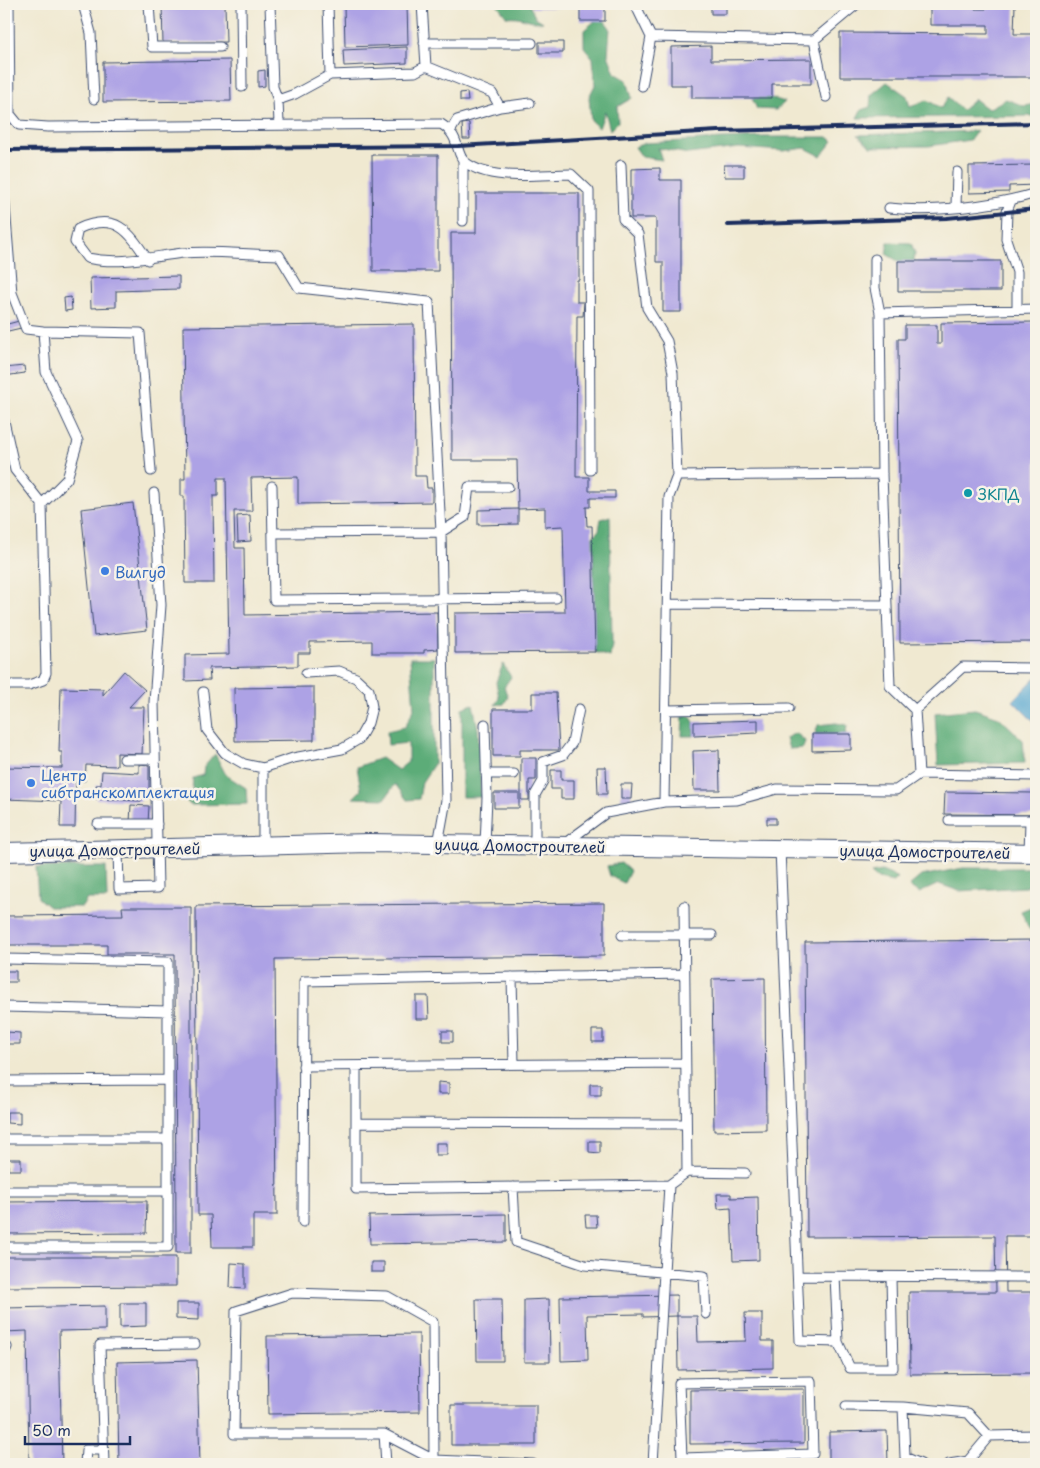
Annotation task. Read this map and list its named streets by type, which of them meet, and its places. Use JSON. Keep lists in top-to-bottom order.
{
  "streets": {
    "street": ["улица Домостроителей"]
  },
  "places": ["ЗКПД", "Вилгуд", "Центр сибтранскомплектация"],
  "scale_bar": "50 m"
}
